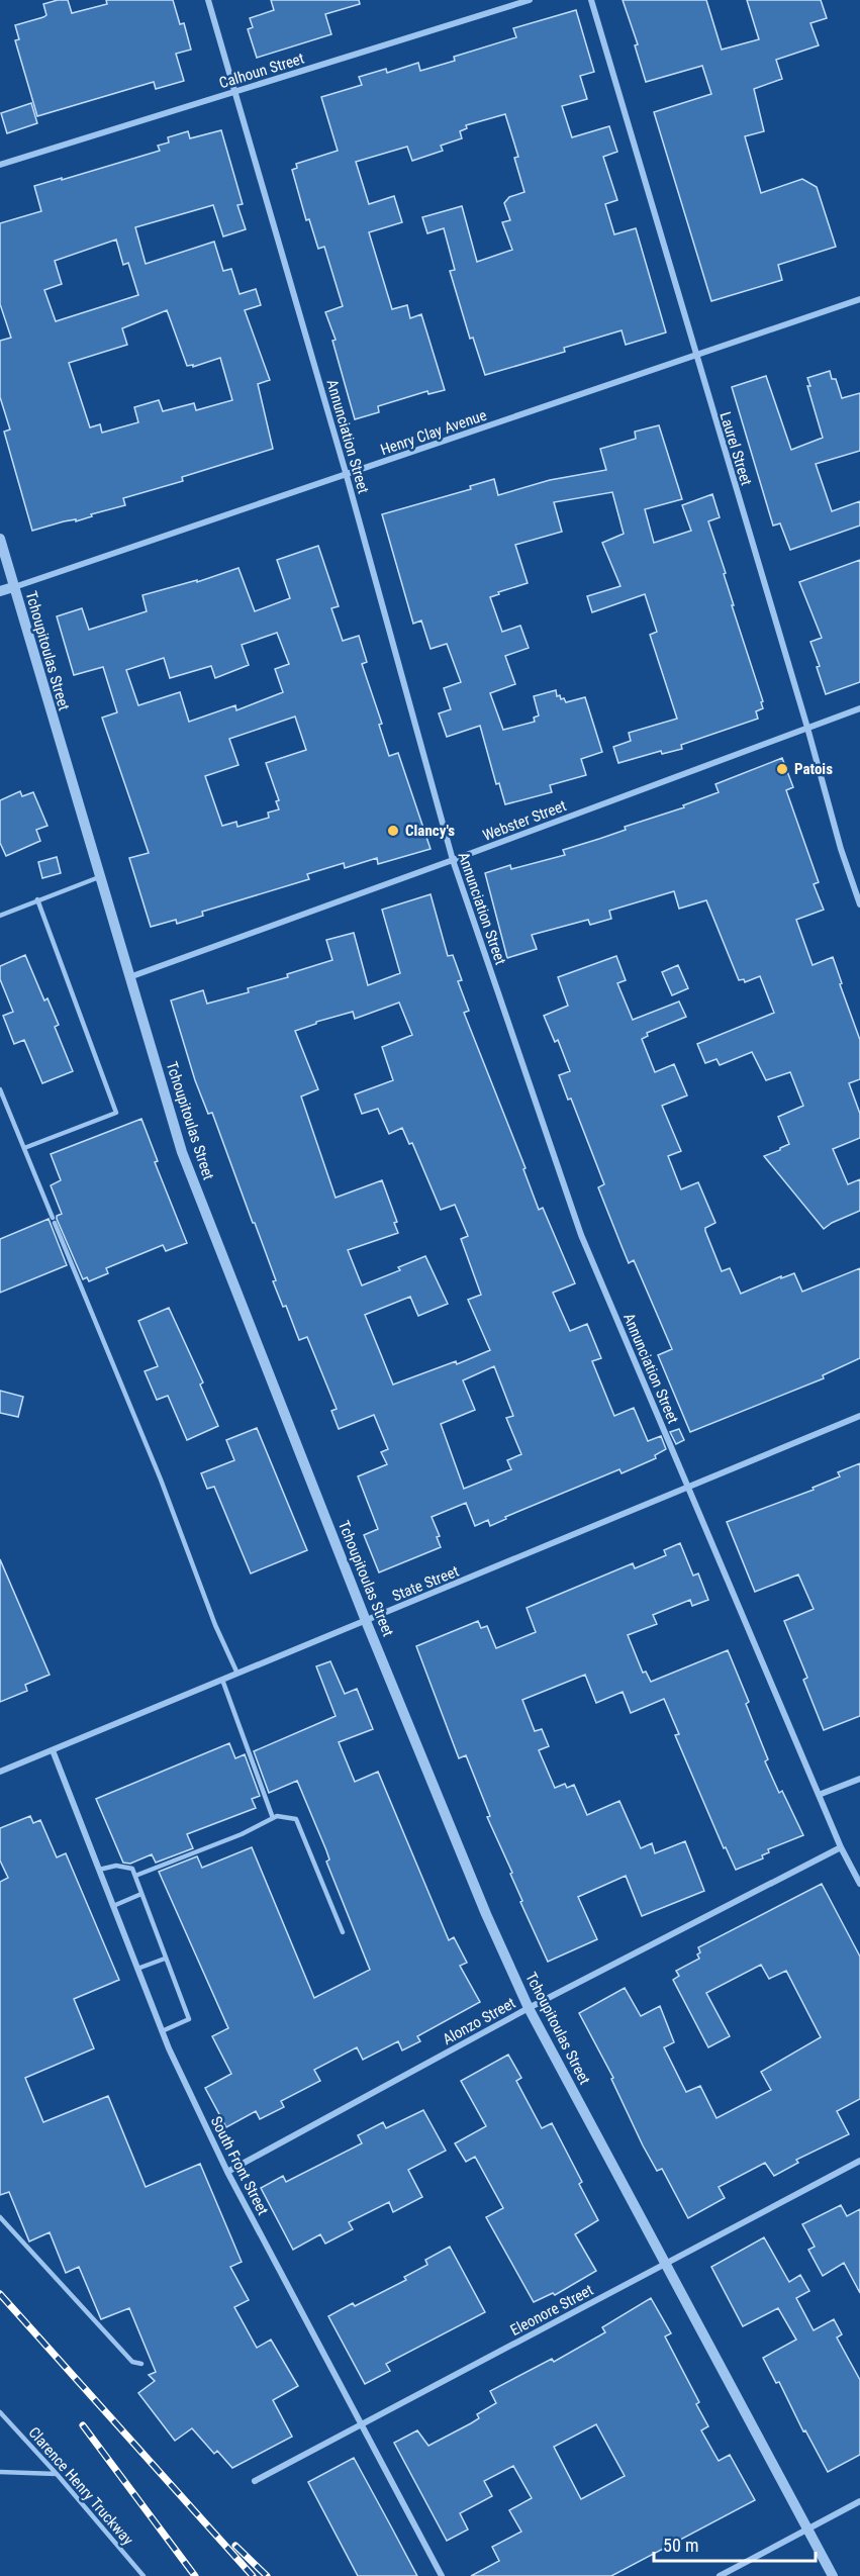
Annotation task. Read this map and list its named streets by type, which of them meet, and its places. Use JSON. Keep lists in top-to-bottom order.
{
  "streets": {
    "street": [
      "Calhoun Street",
      "Henry Clay Avenue",
      "Annunciation Street",
      "Laurel Street",
      "Tchoupitoulas Street",
      "Webster Street",
      "State Street",
      "Alonzo Street",
      "South Front Street",
      "Eleonore Street"
    ],
    "lane": ["Clarence Henry Truckway"]
  },
  "crossings": [
    ["Calhoun Street", "Annunciation Street"],
    ["Henry Clay Avenue", "Annunciation Street"],
    ["Henry Clay Avenue", "Laurel Street"],
    ["Henry Clay Avenue", "Tchoupitoulas Street"],
    ["Annunciation Street", "Webster Street"],
    ["Annunciation Street", "State Street"],
    ["Annunciation Street", "Alonzo Street"],
    ["Laurel Street", "Webster Street"],
    ["Tchoupitoulas Street", "Webster Street"],
    ["Tchoupitoulas Street", "State Street"],
    ["Tchoupitoulas Street", "Alonzo Street"],
    ["Tchoupitoulas Street", "Eleonore Street"],
    ["State Street", "South Front Street"],
    ["Alonzo Street", "South Front Street"],
    ["South Front Street", "Eleonore Street"]
  ],
  "places": ["Patois", "Clancy's"],
  "scale_bar": "50 m"
}
